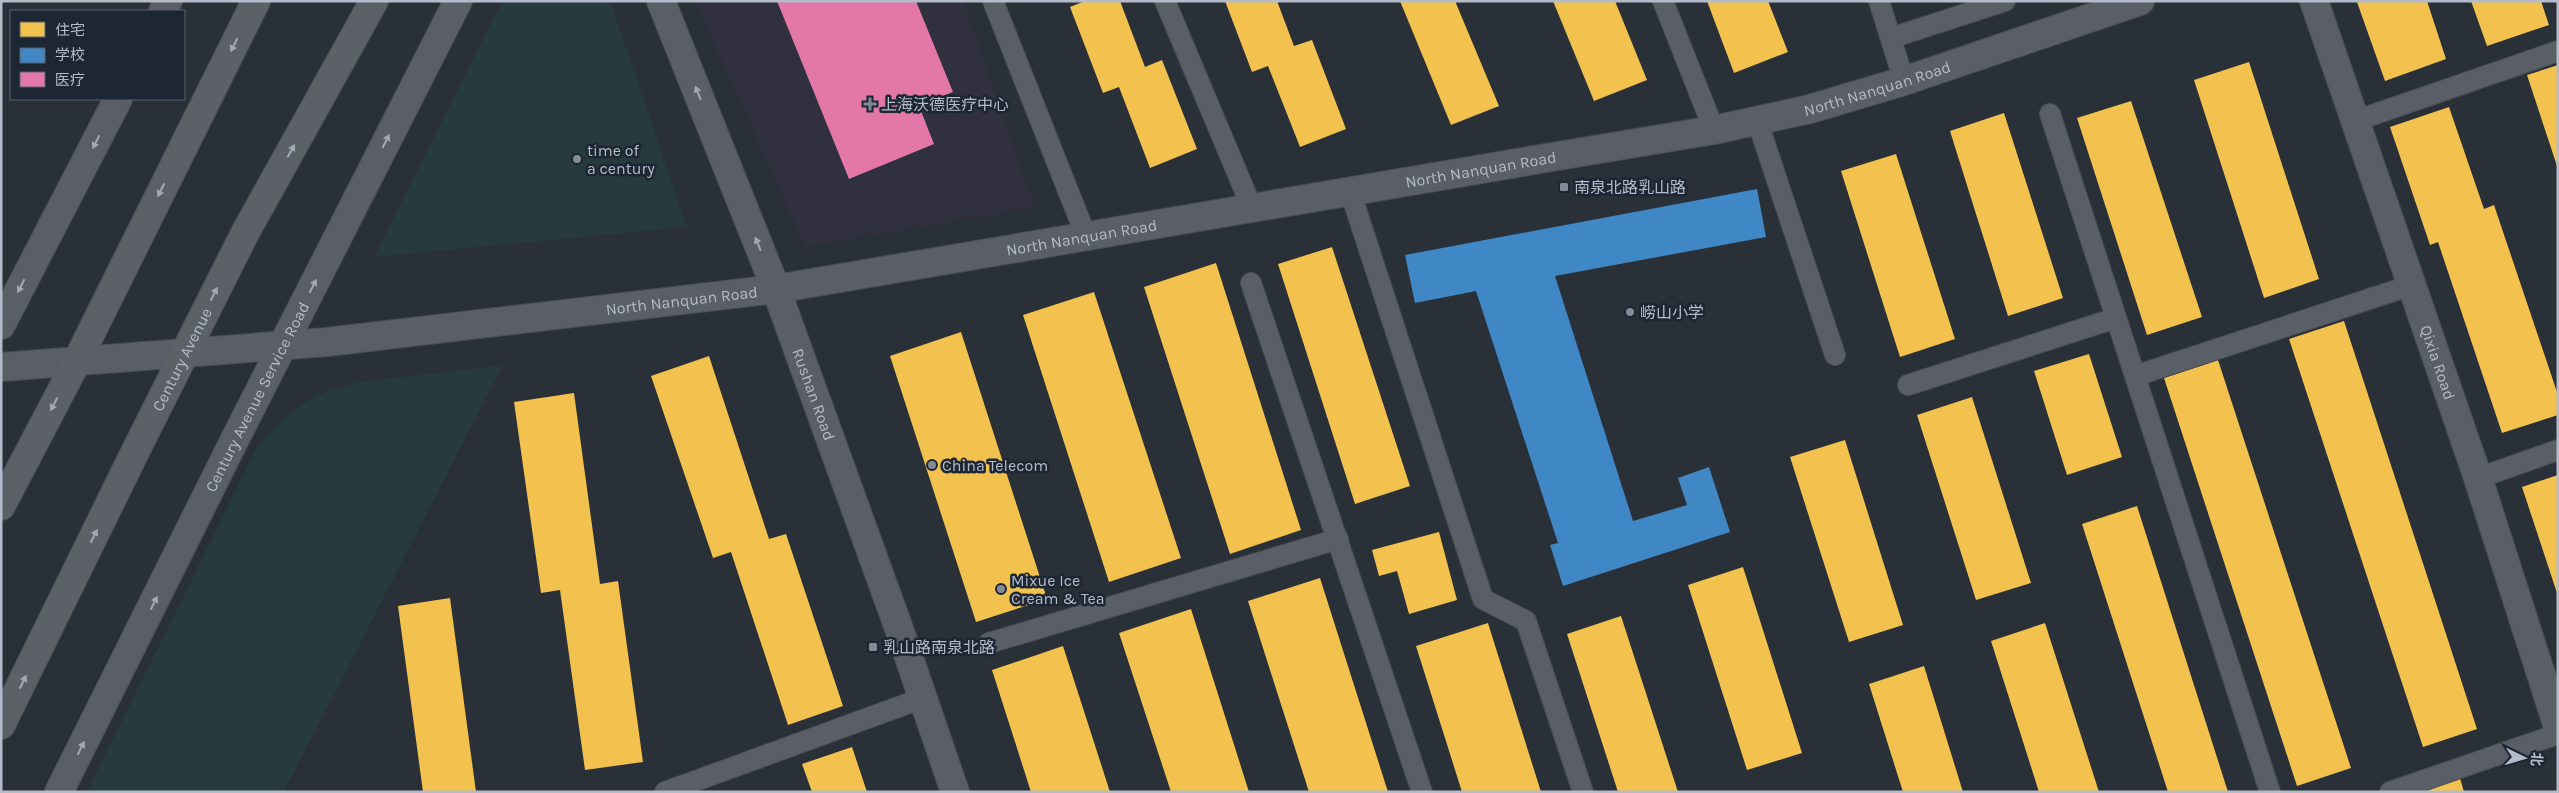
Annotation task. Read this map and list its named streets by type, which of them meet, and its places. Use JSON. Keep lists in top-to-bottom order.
{
  "streets": {
    "main road": ["Century Avenue"],
    "street": [
      "North Nanquan Road",
      "Qixia Road",
      "Rushan Road",
      "Century Avenue Service Road"
    ]
  },
  "crossings": [
    ["North Nanquan Road", "Century Avenue"],
    ["North Nanquan Road", "Rushan Road"],
    ["North Nanquan Road", "Century Avenue Service Road"]
  ],
  "one_way": ["Rushan Road", "Century Avenue Service Road"],
  "places": {
    "health": ["上海沃德医疗中心"],
    "other": [
      "time of a century",
      "崂山小学",
      "China Telecom",
      "Mixue Ice Cream & Tea"
    ],
    "transit": ["南泉北路乳山路", "乳山路南泉北路"]
  },
  "legend": ["住宅", "学校", "医疗"],
  "north": "right"
}
